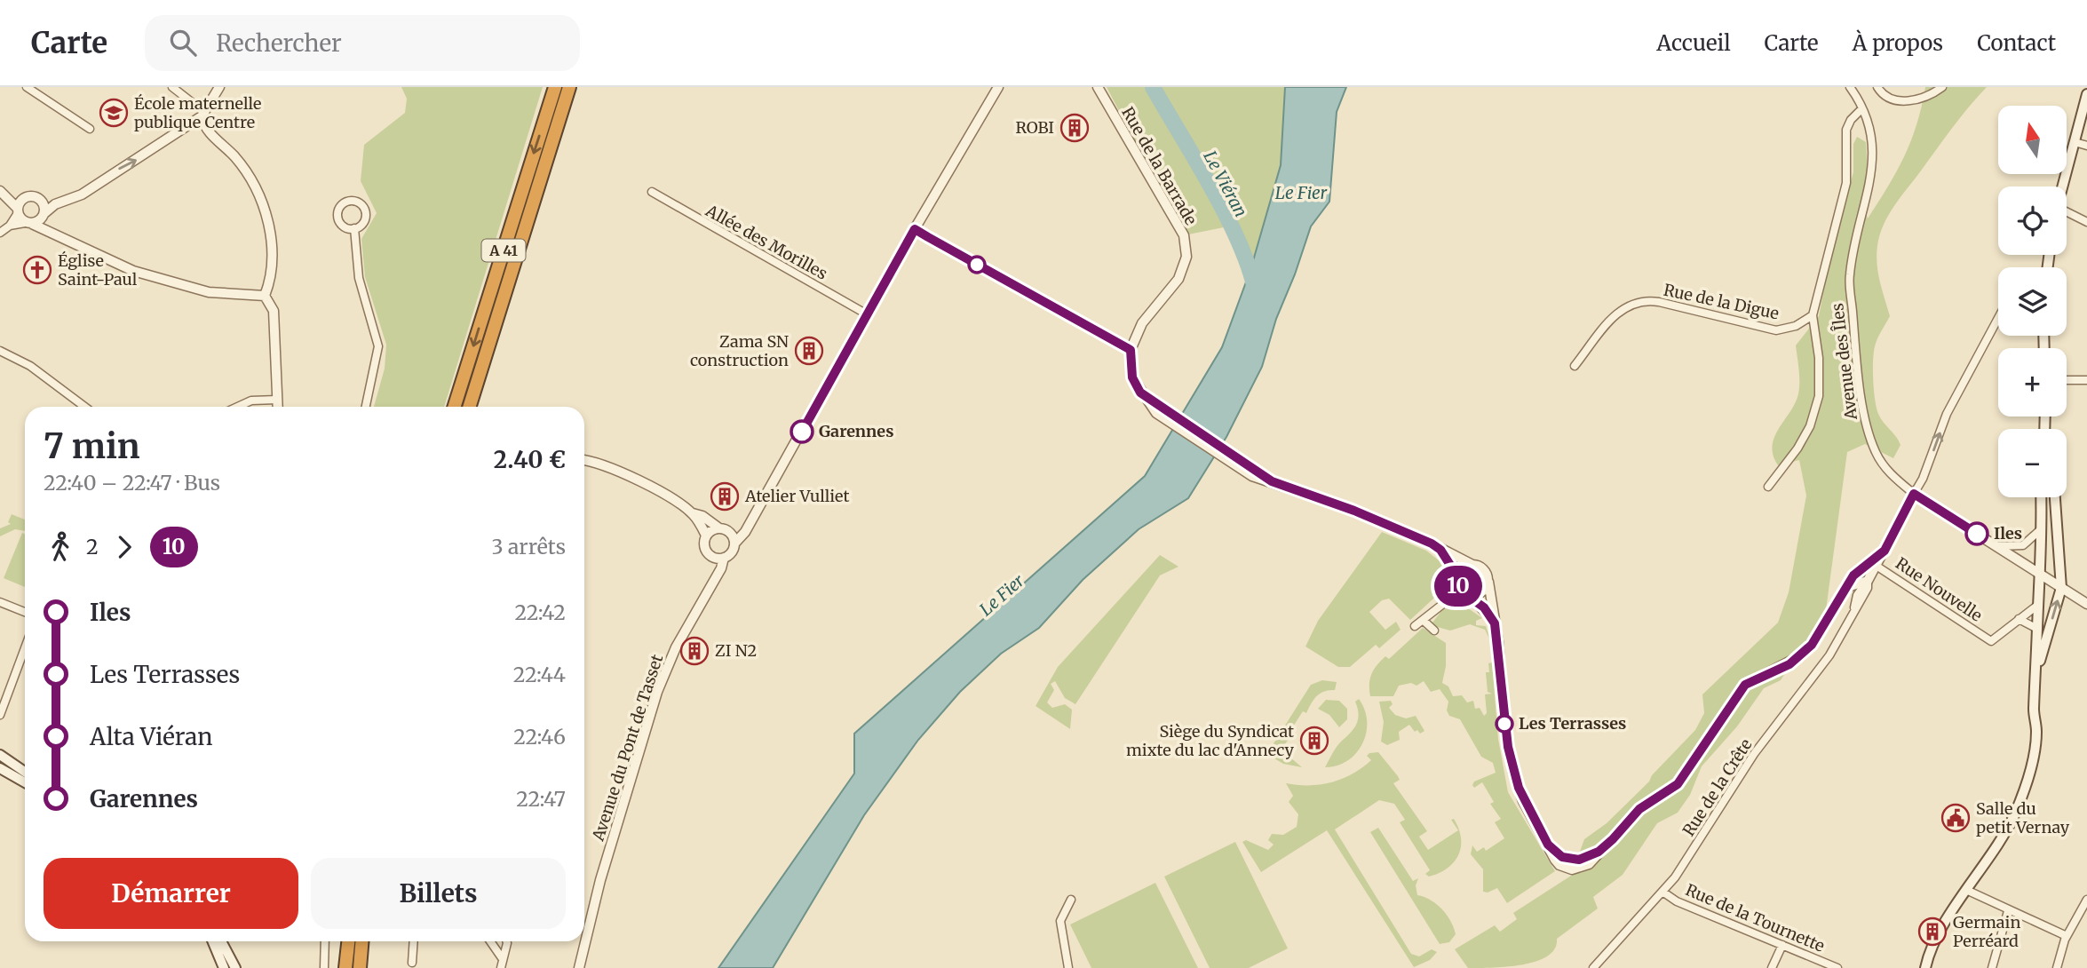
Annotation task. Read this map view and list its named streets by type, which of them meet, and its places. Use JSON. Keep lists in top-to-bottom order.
{
  "streets": {
    "highway": ["A 41"],
    "street": [
      "Rue de la Barrade",
      "Allée des Morilles",
      "Rue de la Digue",
      "Avenue des Îles",
      "Rue Nouvelle",
      "Avenue du Pont de Tasset",
      "Rue de la Crête",
      "Rue de la Tournette"
    ]
  },
  "crossings": [
    ["Rue Nouvelle", "Rue de la Crête"],
    ["Rue de la Crête", "Rue de la Tournette"]
  ],
  "water": ["Le Viéran", "Le Fier"],
  "places": {
    "school or university": ["École maternelle publique Centre"],
    "building": [
      "ROBI",
      "Zama SN construction",
      "Atelier Vulliet",
      "ZI N2",
      "Siège du Syndicat mixte du lac d'Annecy",
      "Germain Perréard"
    ],
    "church": ["Église Saint-Paul"],
    "other": ["Garennes", "Iles", "Les Terrasses"],
    "public building": ["Salle du petit Vernay"]
  },
  "lines": ["bus line 10"],
  "north": "top",
  "page": {
    "header": "Carte",
    "search": "Rechercher",
    "nav": [
      "Accueil",
      "Carte",
      "À propos",
      "Contact"
    ],
    "on_map": "10",
    "map_buttons": ["+", "−"],
    "heading": ["7 min", "22:40 – 22:47 · Bus", "2.40 €"],
    "legs": ["2", "10", "3 arrêts"],
    "list": [
      {
        "name": "Iles",
        "value": "22:42"
      },
      {
        "name": "Les Terrasses",
        "value": "22:44"
      },
      {
        "name": "Alta Viéran",
        "value": "22:46"
      },
      {
        "name": "Garennes",
        "value": "22:47"
      }
    ],
    "buttons": ["Démarrer", "Billets"]
  }
}
